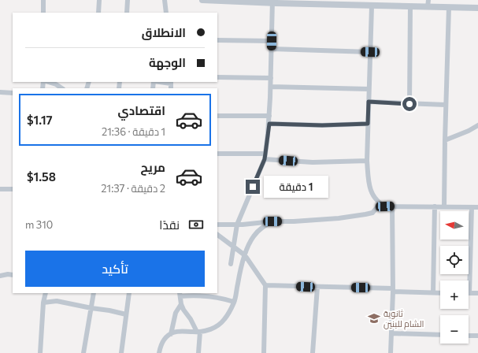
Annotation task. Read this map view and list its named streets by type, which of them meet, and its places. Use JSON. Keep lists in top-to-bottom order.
{
  "places": {
    "school or university": ["ثانوية الشام للبنين"]
  },
  "north": "left",
  "page": {
    "banner": ["الانطلاق", "الوجهة"],
    "list": [
      {
        "name": "اقتصادي",
        "note": "1 دقيقة · 21:36",
        "value": "$1.17"
      },
      {
        "name": "مريح",
        "note": "2 دقيقة · 21:37",
        "value": "$1.58"
      }
    ],
    "bubble": "1 دقيقة",
    "pay": ["نقدًا", "310 m"],
    "map_buttons": ["+", "−"],
    "buttons": "تأكيد"
  }
}
